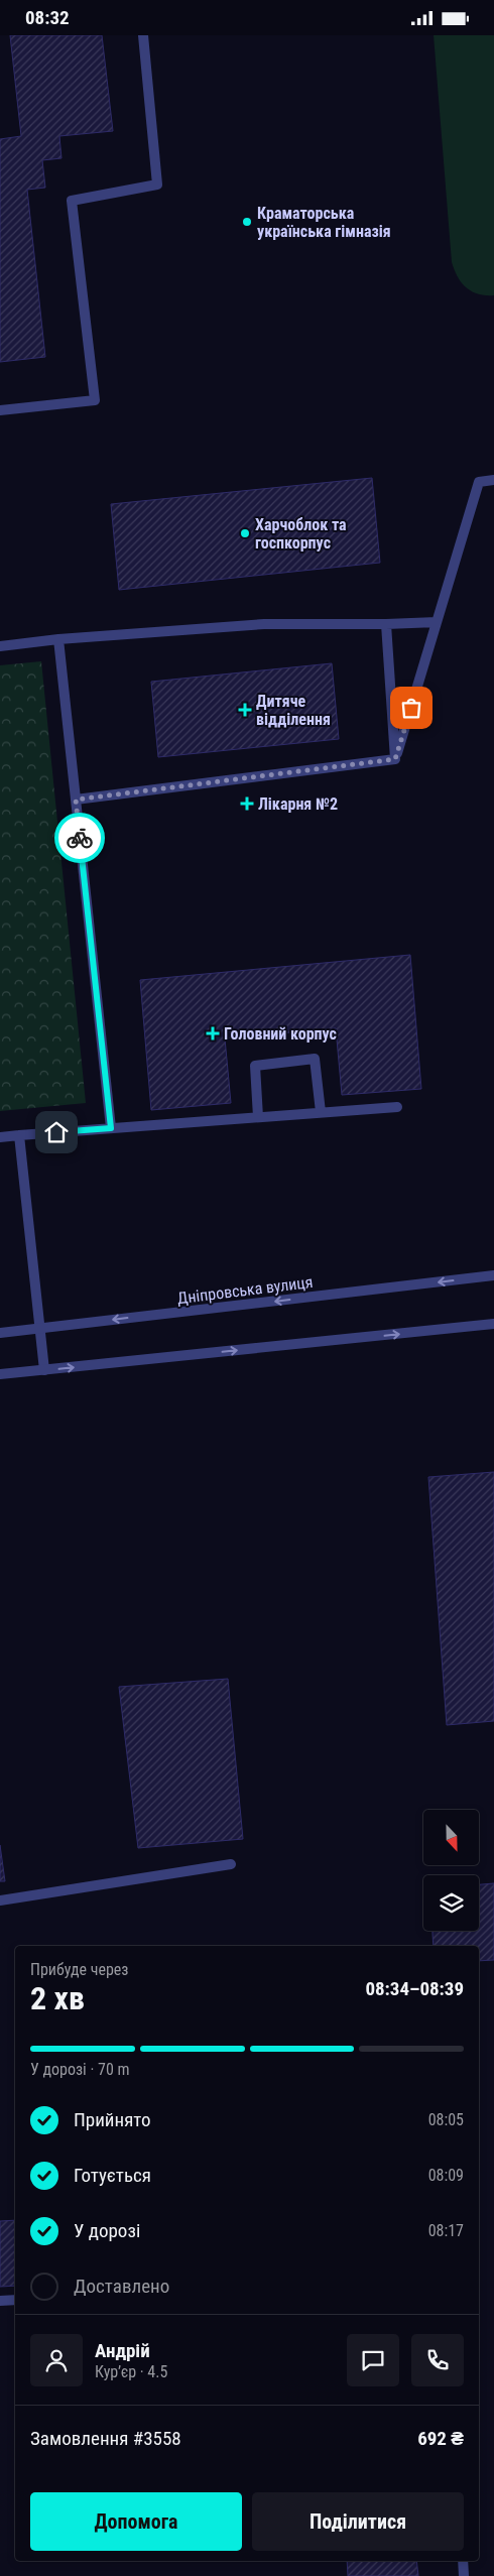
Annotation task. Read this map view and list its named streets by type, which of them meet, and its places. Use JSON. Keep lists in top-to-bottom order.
{
  "streets": {
    "street": ["Дніпровська вулиця"]
  },
  "places": {
    "other": ["Краматорська українська гімназія", "Харчоблок та госпкорпус"],
    "health": ["Дитяче відділення", "Лікарня №2", "Головний корпус"]
  },
  "north": "bottom",
  "page": {
    "status": "08:32",
    "heading": ["2 хв", "Прибуде через", "08:34–08:39"],
    "panel": [
      "Андрій",
      "Кур’єр · 4.5",
      "Замовлення #3558",
      "692 ₴"
    ],
    "bar": "У дорозі · 70 m",
    "list": [
      ["Прийнято", "08:05"],
      ["Готується", "08:09"],
      ["У дорозі", "08:17"],
      "Доставлено"
    ],
    "buttons": ["Допомога", "Поділитися"]
  }
}
